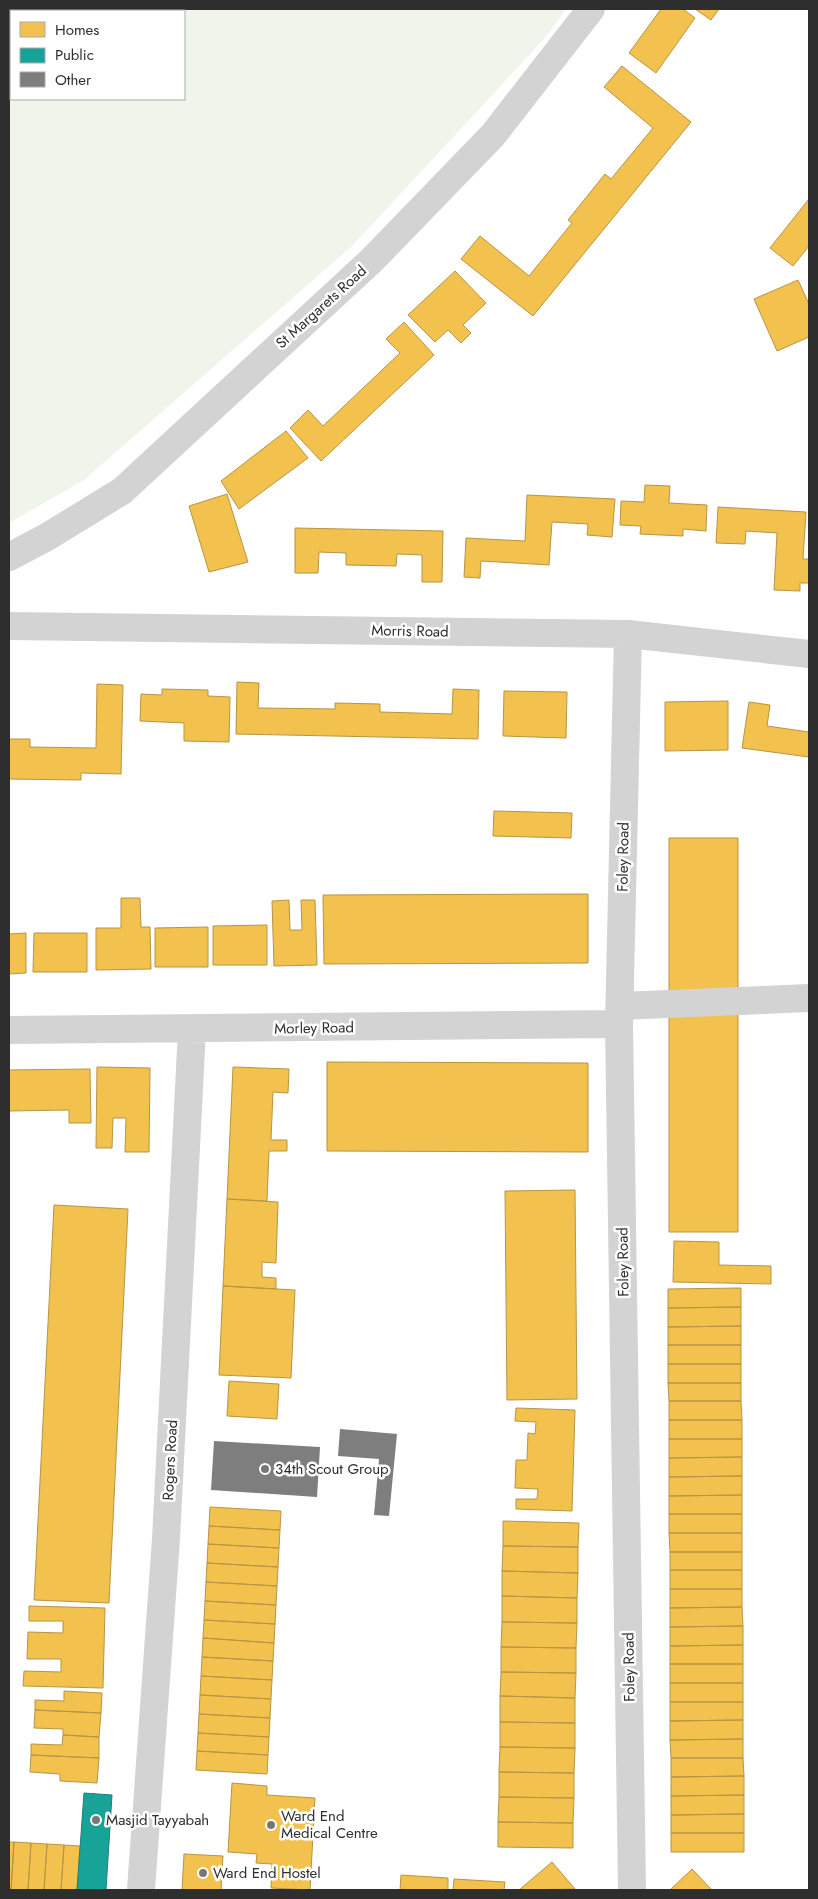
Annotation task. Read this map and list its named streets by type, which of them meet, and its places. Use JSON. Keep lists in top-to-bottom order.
{
  "streets": {
    "street": [
      "St Margarets Road",
      "Morris Road",
      "Foley Road",
      "Morley Road",
      "Rogers Road"
    ]
  },
  "crossings": [
    ["Morris Road", "Foley Road"],
    ["Foley Road", "Morley Road"],
    ["Morley Road", "Rogers Road"]
  ],
  "places": [
    "34th Scout Group",
    "Masjid Tayyabah",
    "Ward End Medical Centre",
    "Ward End Hostel"
  ],
  "legend": ["Homes", "Public", "Other"]
}
